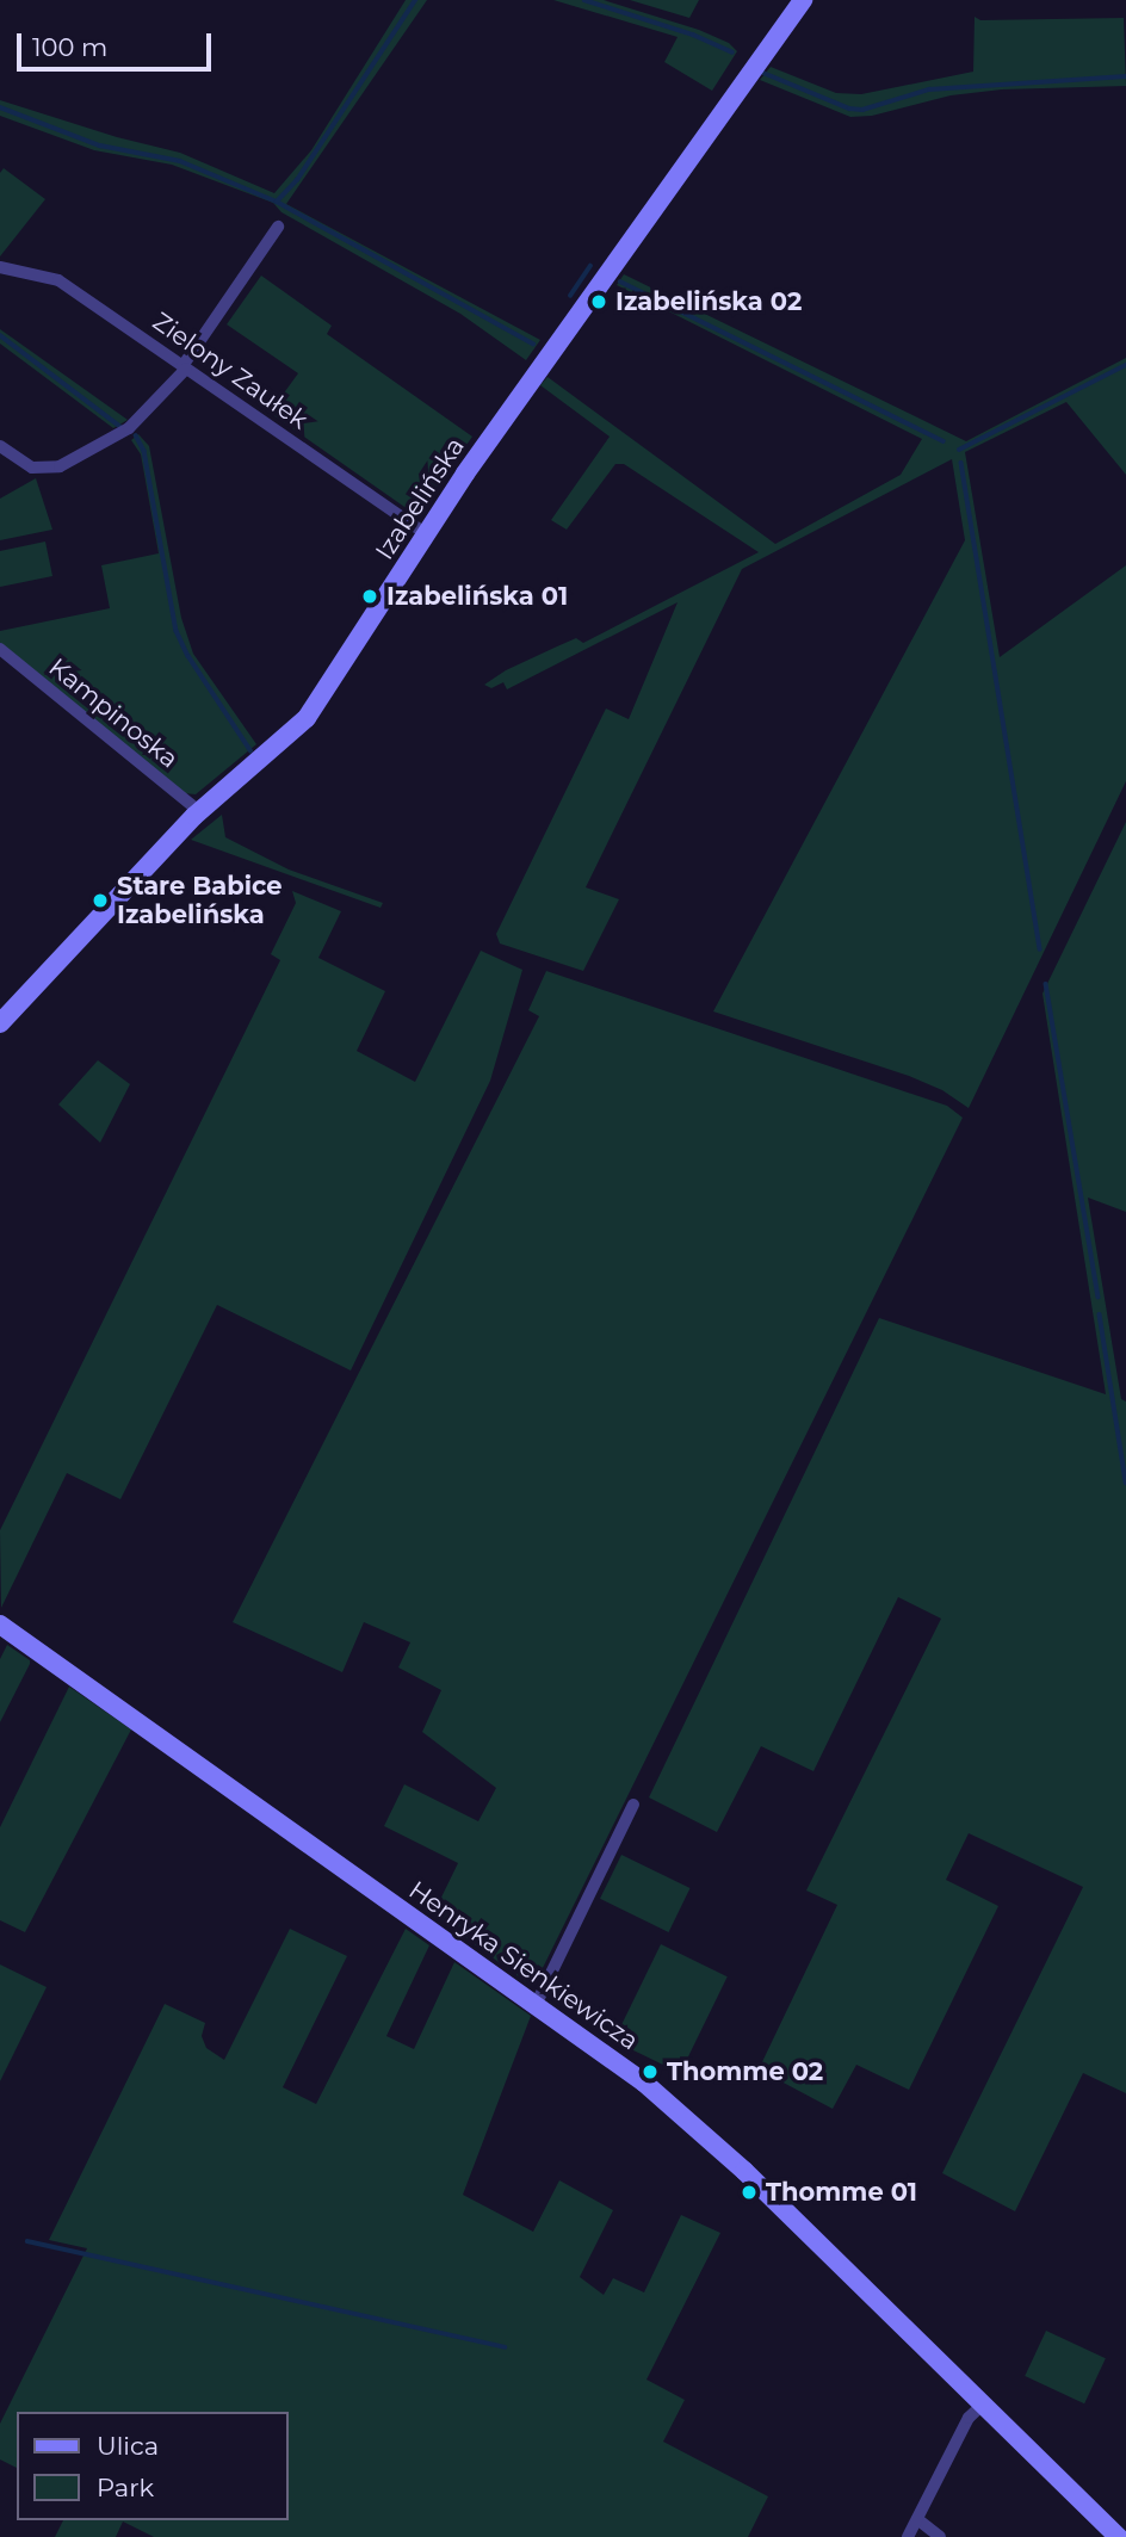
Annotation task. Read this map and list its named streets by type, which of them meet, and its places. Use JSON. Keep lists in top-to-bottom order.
{
  "streets": {
    "street": [
      "Zielony Zaułek",
      "Izabelińska",
      "Kampinoska",
      "Henryka Sienkiewicza"
    ]
  },
  "crossings": [
    ["Zielony Zaułek", "Izabelińska"],
    ["Izabelińska", "Kampinoska"]
  ],
  "places": [
    "Izabelińska 02",
    "Izabelińska 01",
    "Stare Babice Izabelińska",
    "Thomme 02",
    "Thomme 01"
  ],
  "legend": ["Ulica", "Park"],
  "scale_bar": "100 m"
}
